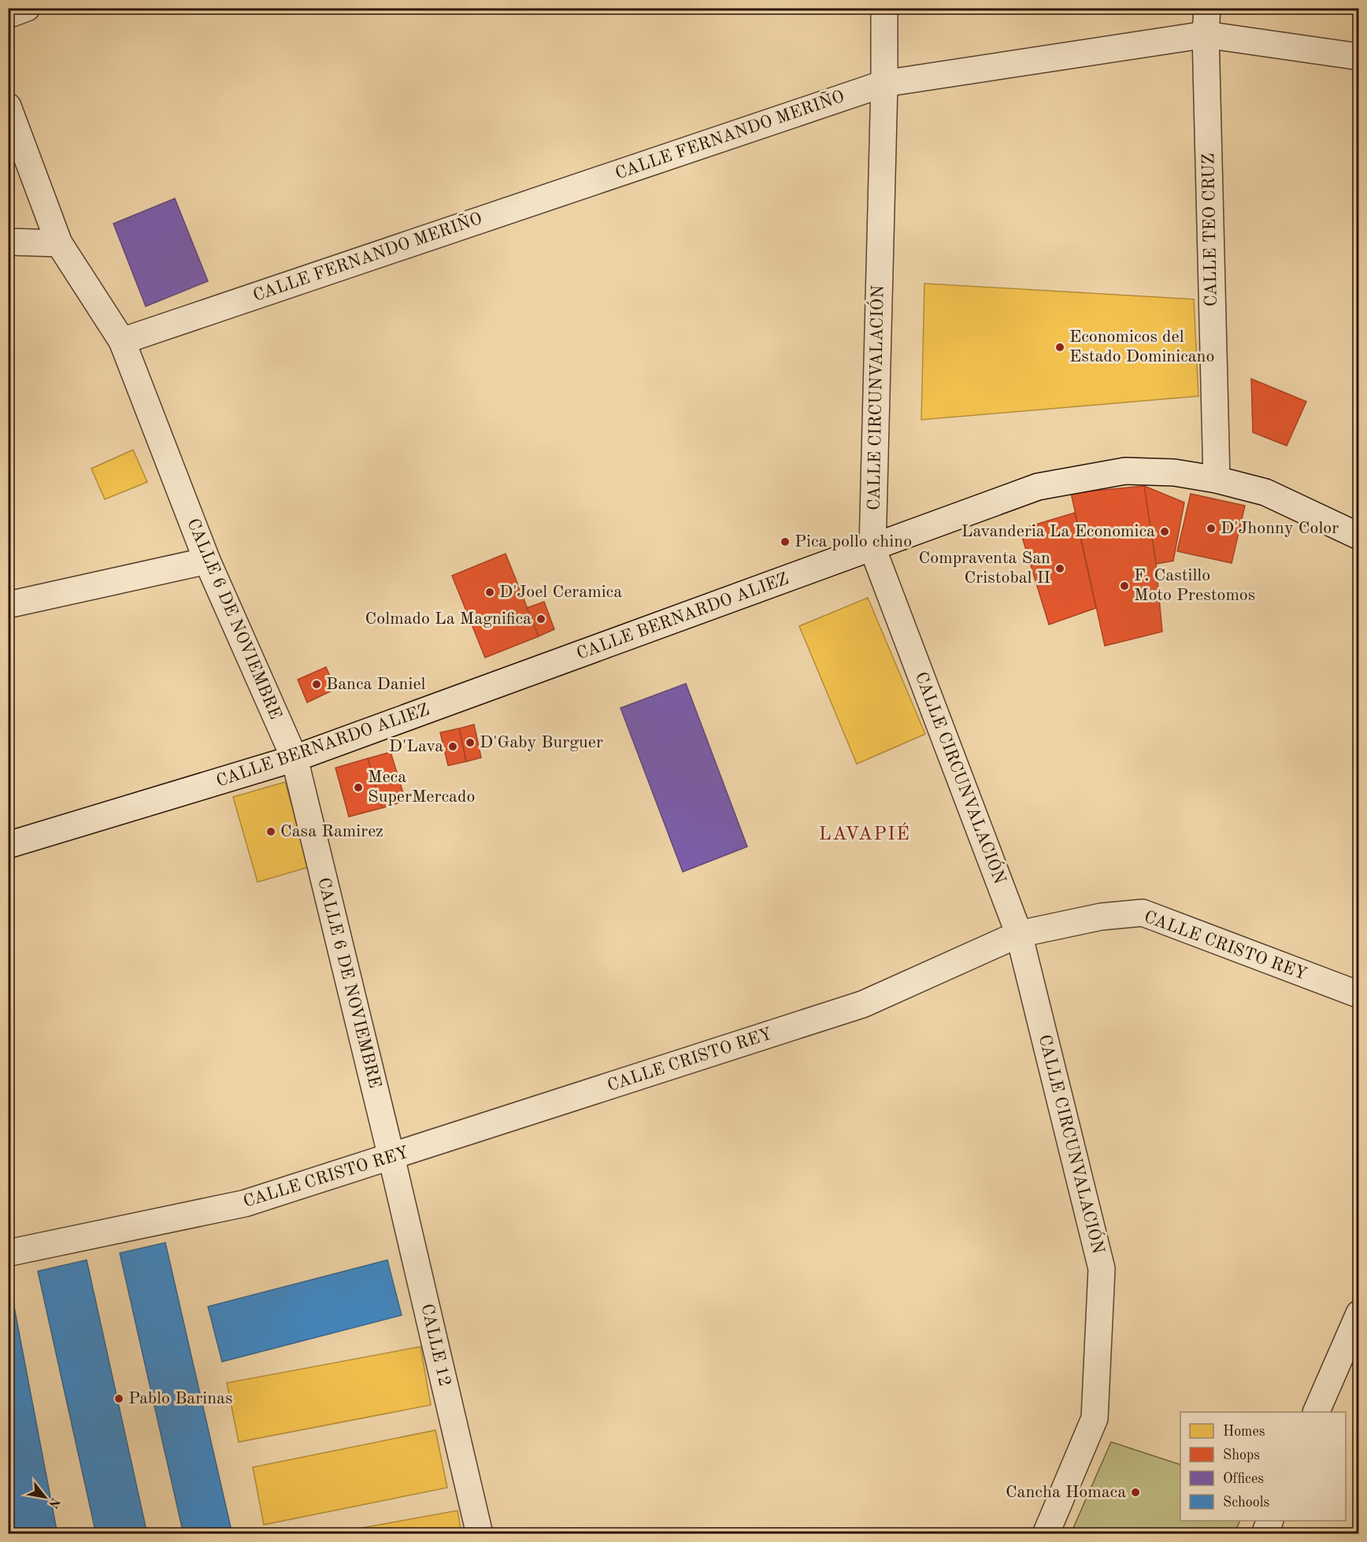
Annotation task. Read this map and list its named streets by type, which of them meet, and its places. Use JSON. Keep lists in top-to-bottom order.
{
  "streets": {
    "street": [
      "CALLE FERNANDO MERIÑO",
      "CALLE TEO CRUZ",
      "CALLE CIRCUNVALACIÓN",
      "CALLE BERNARDO ALIEZ",
      "CALLE 6 DE NOVIEMBRE",
      "CALLE CRISTO REY",
      "CALLE 12"
    ]
  },
  "crossings": [
    ["CALLE FERNANDO MERIÑO", "CALLE TEO CRUZ"],
    ["CALLE FERNANDO MERIÑO", "CALLE CIRCUNVALACIÓN"],
    ["CALLE FERNANDO MERIÑO", "CALLE 6 DE NOVIEMBRE"],
    ["CALLE TEO CRUZ", "CALLE BERNARDO ALIEZ"],
    ["CALLE CIRCUNVALACIÓN", "CALLE BERNARDO ALIEZ"],
    ["CALLE CIRCUNVALACIÓN", "CALLE CRISTO REY"],
    ["CALLE BERNARDO ALIEZ", "CALLE 6 DE NOVIEMBRE"],
    ["CALLE 6 DE NOVIEMBRE", "CALLE CRISTO REY"],
    ["CALLE 6 DE NOVIEMBRE", "CALLE 12"],
    ["CALLE CRISTO REY", "CALLE 12"]
  ],
  "districts": ["LAVAPIÉ"],
  "places": [
    "Economicos del Estado Dominicano",
    "D'Jhonny Color",
    "Lavanderia La Economica",
    "Pica pollo chino",
    "Compraventa San Cristobal II",
    "F. Castillo Moto Prestomos",
    "D'Joel Ceramica",
    "Colmado La Magnifica",
    "Banca Daniel",
    "D'Gaby Burguer",
    "D'Lava",
    "Meca SuperMercado",
    "Casa Ramirez",
    "Pablo Barinas",
    "Cancha Homaca"
  ],
  "legend": [
    "Homes",
    "Shops",
    "Offices",
    "Schools"
  ],
  "north": "bottom right"
}
